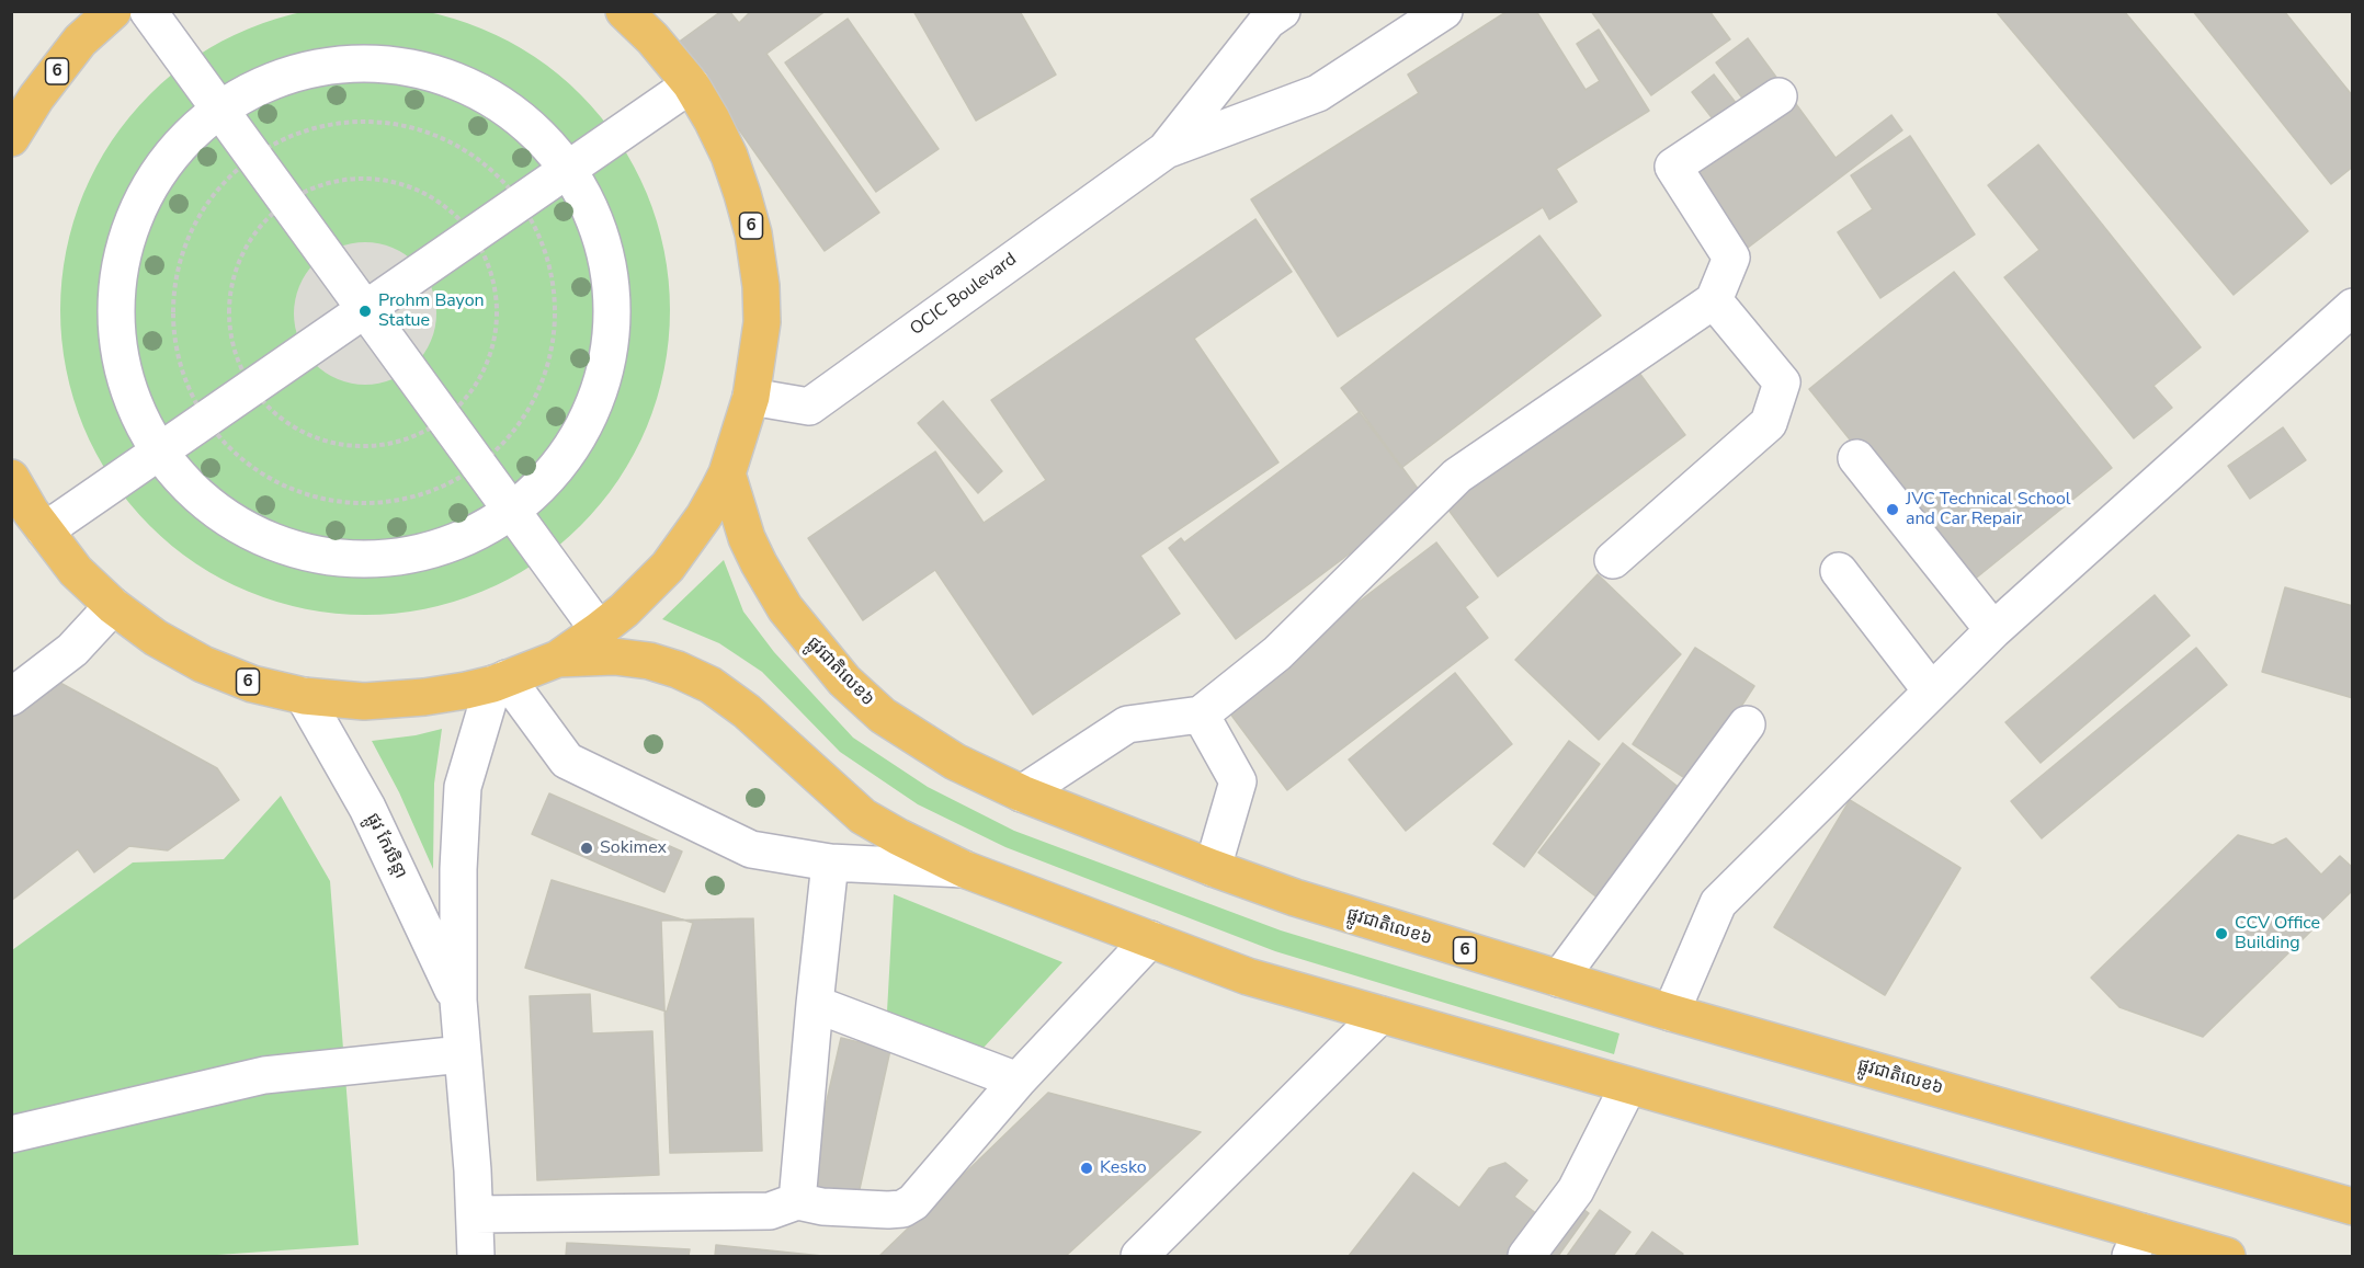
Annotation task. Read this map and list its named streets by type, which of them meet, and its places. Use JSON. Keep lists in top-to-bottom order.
{
  "streets": {
    "highway": ["6", "ផ្លូវជាតិលេខ៦"],
    "street": ["OCIC Boulevard", "ផ្លូវ កែវចិន្តា"]
  },
  "crossings": [
    ["6", "OCIC Boulevard"],
    ["6", "ផ្លូវជាតិលេខ៦"],
    ["6", "ផ្លូវ កែវចិន្តា"]
  ],
  "places": [
    "Prohm Bayon Statue",
    "JVC Technical School and Car Repair",
    "Sokimex",
    "CCV Office Building",
    "Kesko"
  ]
}
